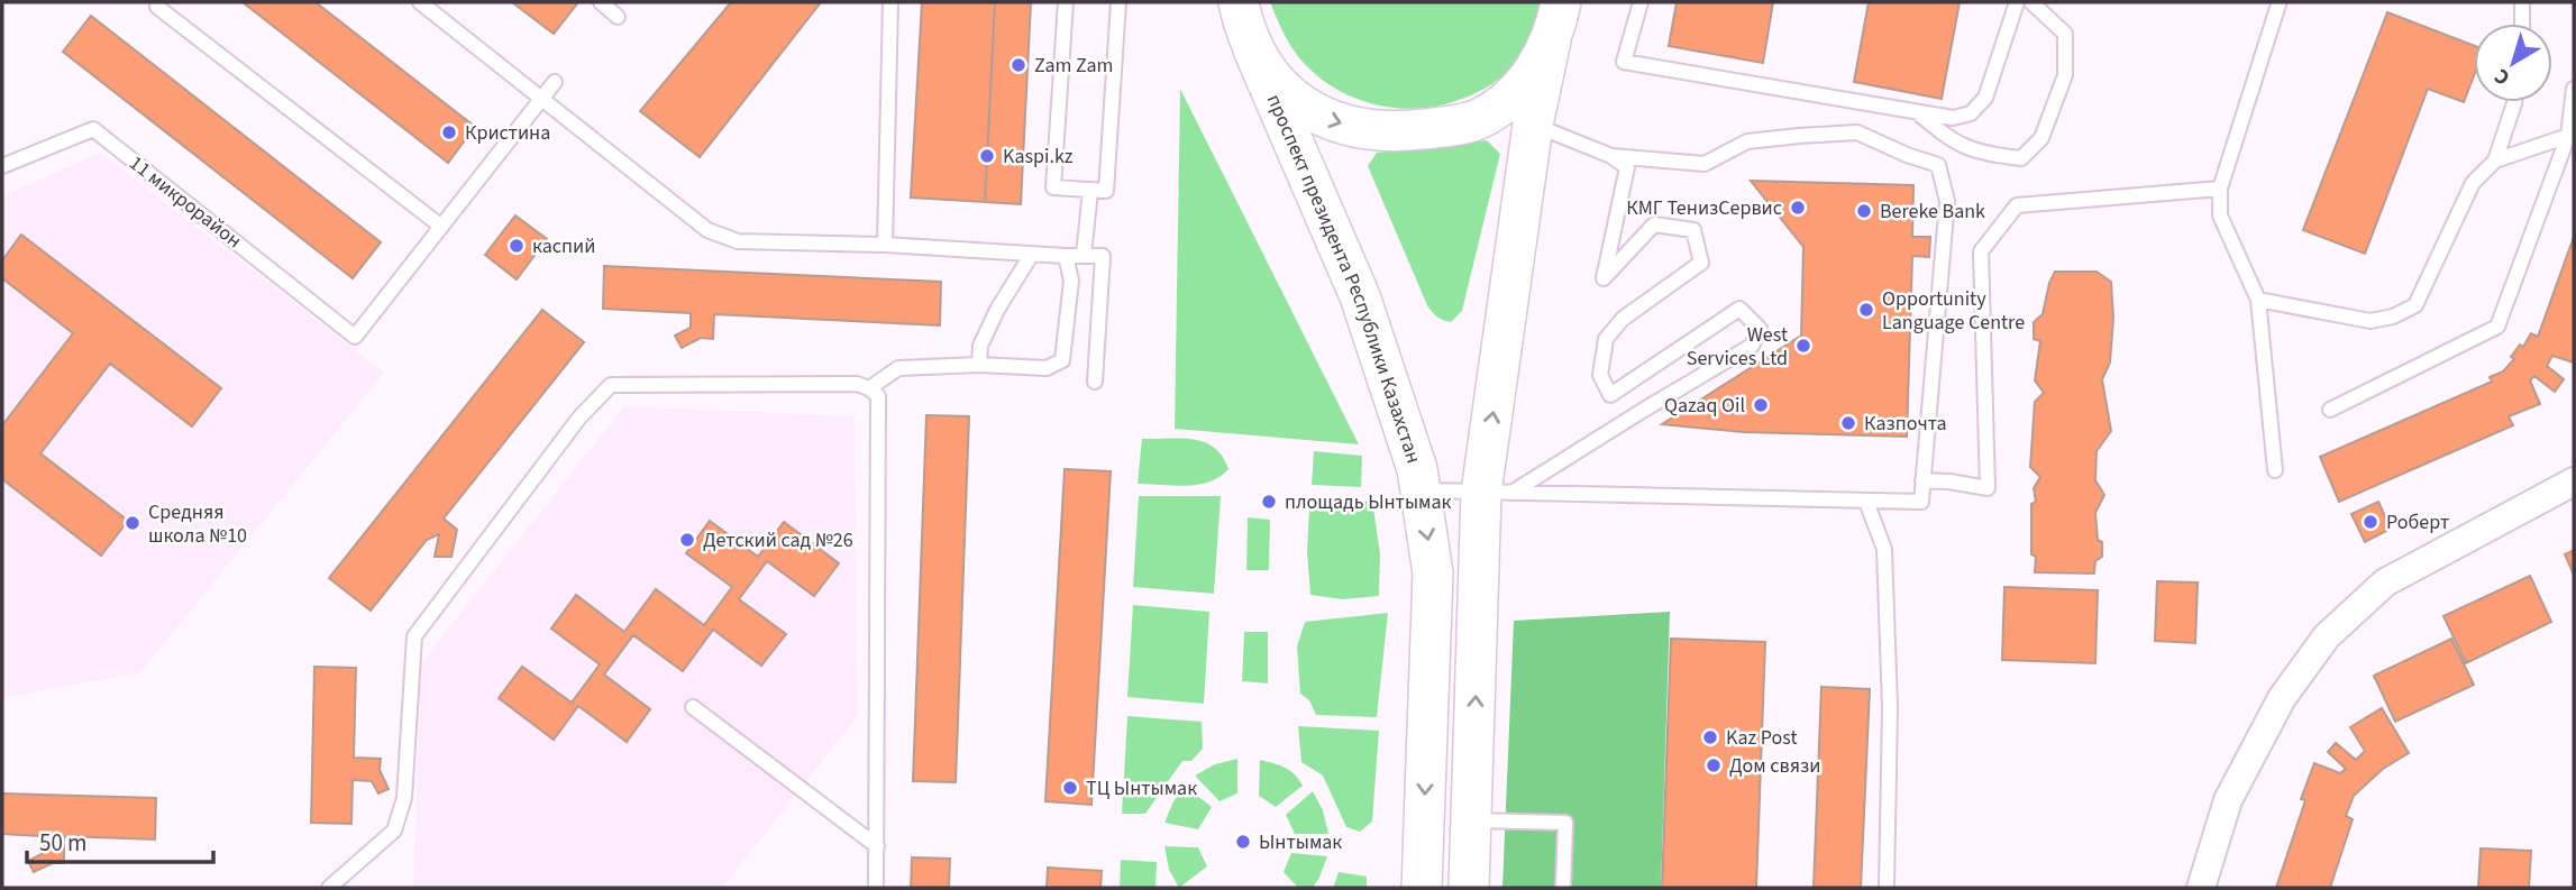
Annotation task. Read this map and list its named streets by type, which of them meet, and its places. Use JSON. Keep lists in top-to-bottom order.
{
  "streets": {
    "main road": ["проспект президента Республики Казахстан"],
    "lane": ["11 микрорайон"]
  },
  "places": [
    "Zam Zam",
    "Кристина",
    "Kaspi.kz",
    "КМГ ТенизСервис",
    "Bereke Bank",
    "каспий",
    "Opportunity Language Centre",
    "West Services Ltd",
    "Qazaq Oil",
    "Казпочта",
    "площадь Ынтымак",
    "Роберт",
    "Средняя школа №10",
    "Детский сад №26",
    "Kaz Post",
    "Дом связи",
    "ТЦ Ынтымак",
    "Ынтымак"
  ],
  "scale_bar": "50 m",
  "north": "bottom left"
}
